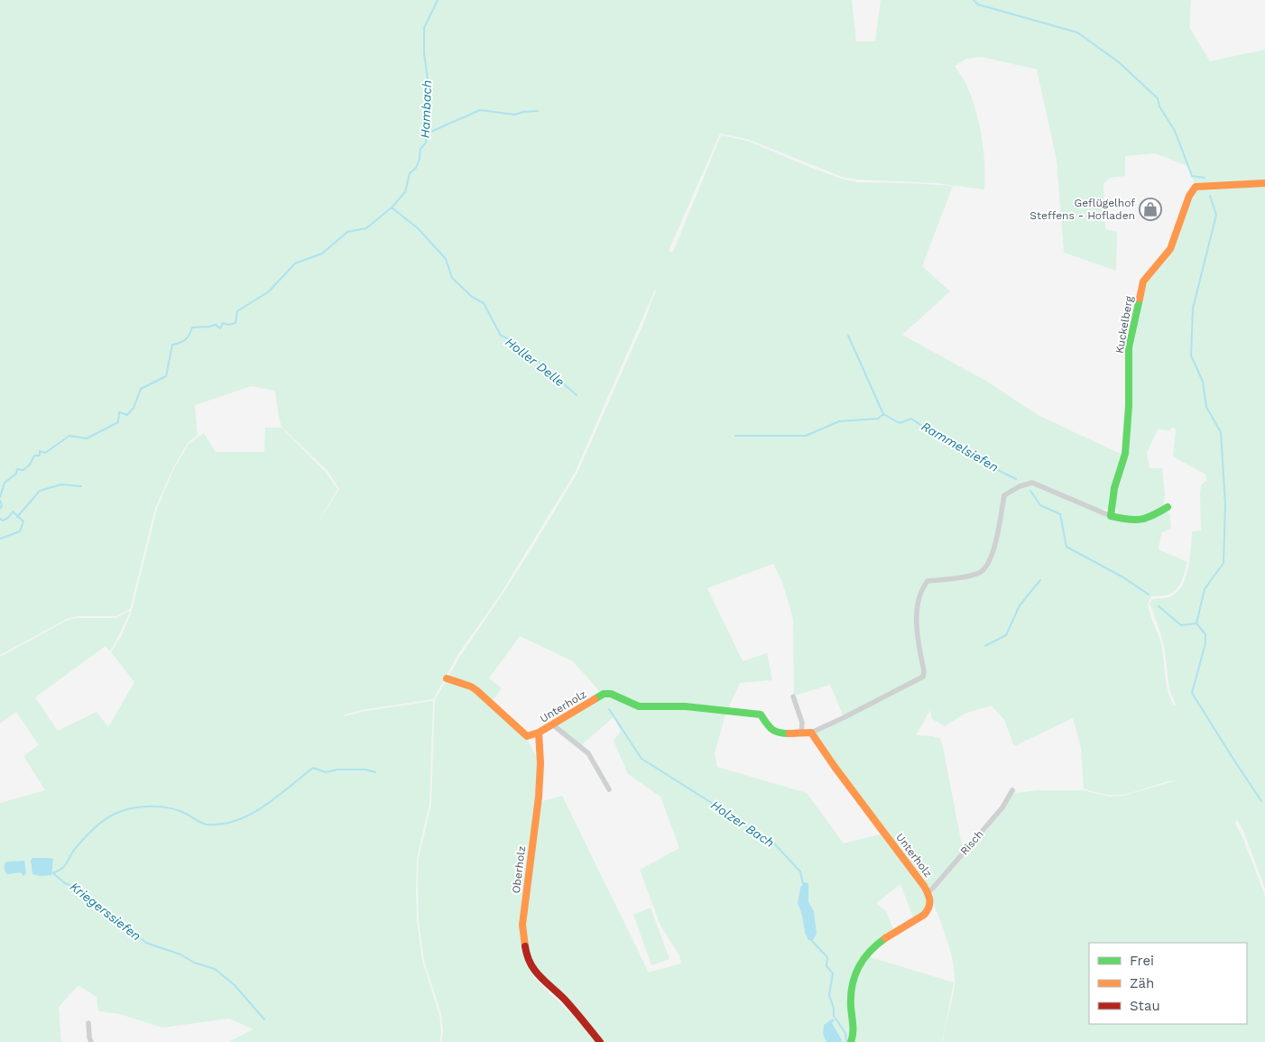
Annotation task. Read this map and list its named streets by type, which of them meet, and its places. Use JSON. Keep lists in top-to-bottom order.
{
  "streets": {
    "street": [
      "Kuckelberg",
      "Unterholz",
      "Risch",
      "Oberholz"
    ]
  },
  "crossings": [
    ["Unterholz", "Risch"],
    ["Unterholz", "Oberholz"]
  ],
  "water": [
    "Hambach",
    "Holler Delle",
    "Rammelsiefen",
    "Holzer Bach",
    "Kriegerssiefen"
  ],
  "places": {
    "shop": ["Geflügelhof Steffens - Hofladen"]
  },
  "legend": ["Frei", "Zäh", "Stau"]
}
